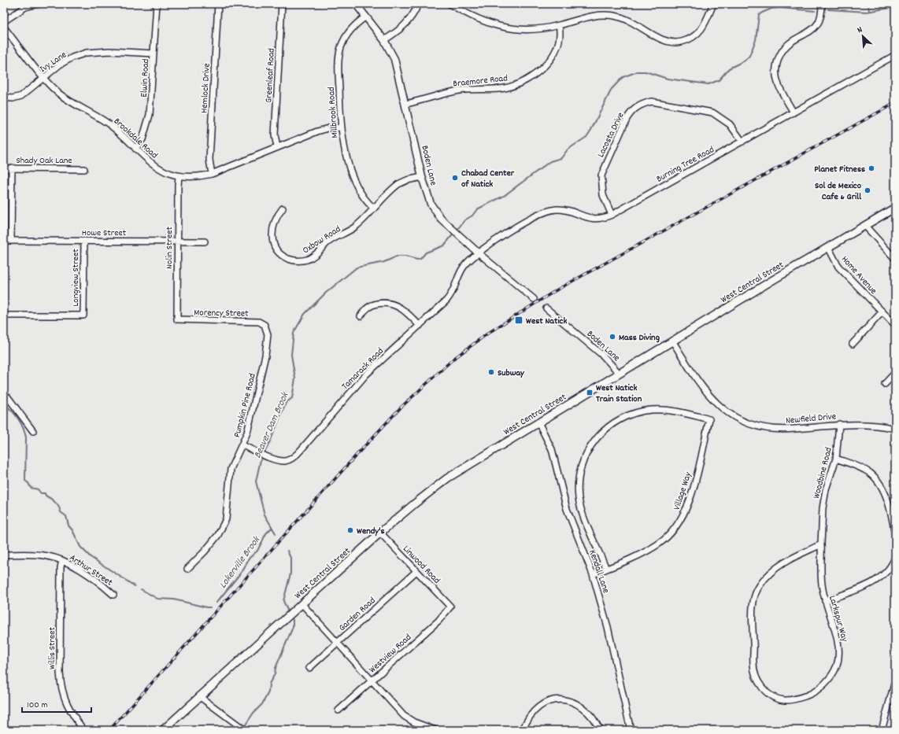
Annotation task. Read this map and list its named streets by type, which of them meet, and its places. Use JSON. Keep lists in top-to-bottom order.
{
  "streets": {
    "main road": ["West Central Street"],
    "street": [
      "Ivy Lane",
      "Greenleaf Road",
      "Elwin Road",
      "Braemore Road",
      "Hemlock Drive",
      "Millbrook Road",
      "Lacosta Drive",
      "Brookdale Road",
      "Shady Oak Lane",
      "Burning Tree Road",
      "Boden Lane",
      "Howe Street",
      "Oxbow Road",
      "Nolin Street",
      "Home Avenue",
      "Longview Street",
      "Morency Street",
      "Tamarack Road",
      "Pumpkin Pine Road",
      "Newfield Drive",
      "Woodbine Road",
      "Village Way",
      "Linwood Road",
      "Arthur Street",
      "Kendall Lane",
      "Garden Road",
      "Larkspur Way",
      "Willis Street",
      "Westview Road"
    ]
  },
  "crossings": [
    ["Ivy Lane", "Elwin Road"],
    ["Ivy Lane", "Brookdale Road"],
    ["Greenleaf Road", "Brookdale Road"],
    ["Elwin Road", "Brookdale Road"],
    ["Braemore Road", "Boden Lane"],
    ["Hemlock Drive", "Brookdale Road"],
    ["Millbrook Road", "Brookdale Road"],
    ["Millbrook Road", "Boden Lane"],
    ["Millbrook Road", "Oxbow Road"],
    ["Lacosta Drive", "Burning Tree Road"],
    ["Brookdale Road", "Nolin Street"],
    ["Burning Tree Road", "Boden Lane"],
    ["Burning Tree Road", "Tamarack Road"],
    ["Boden Lane", "Oxbow Road"],
    ["Boden Lane", "West Central Street"],
    ["Boden Lane", "Tamarack Road"],
    ["Howe Street", "Nolin Street"],
    ["Howe Street", "Longview Street"],
    ["Nolin Street", "Morency Street"],
    ["Home Avenue", "West Central Street"],
    ["West Central Street", "Newfield Drive"],
    ["West Central Street", "Linwood Road"],
    ["West Central Street", "Kendall Lane"],
    ["Morency Street", "Pumpkin Pine Road"],
    ["Tamarack Road", "Pumpkin Pine Road"],
    ["Newfield Drive", "Woodbine Road"],
    ["Woodbine Road", "Larkspur Way"],
    ["Village Way", "Kendall Lane"],
    ["Linwood Road", "Garden Road"],
    ["Linwood Road", "Westview Road"],
    ["Arthur Street", "Willis Street"]
  ],
  "water": ["Beaver Dam Brook", "Lokerville Brook"],
  "places": {
    "other": [
      "Planet Fitness",
      "Chabad Center of Natick",
      "Sol de Mexico Cafe & Grill",
      "Mass Diving",
      "Subway",
      "Wendy's"
    ],
    "transit": ["West Natick", "West Natick Train Station"]
  },
  "scale_bar": "100 m",
  "north": "top left"
}
